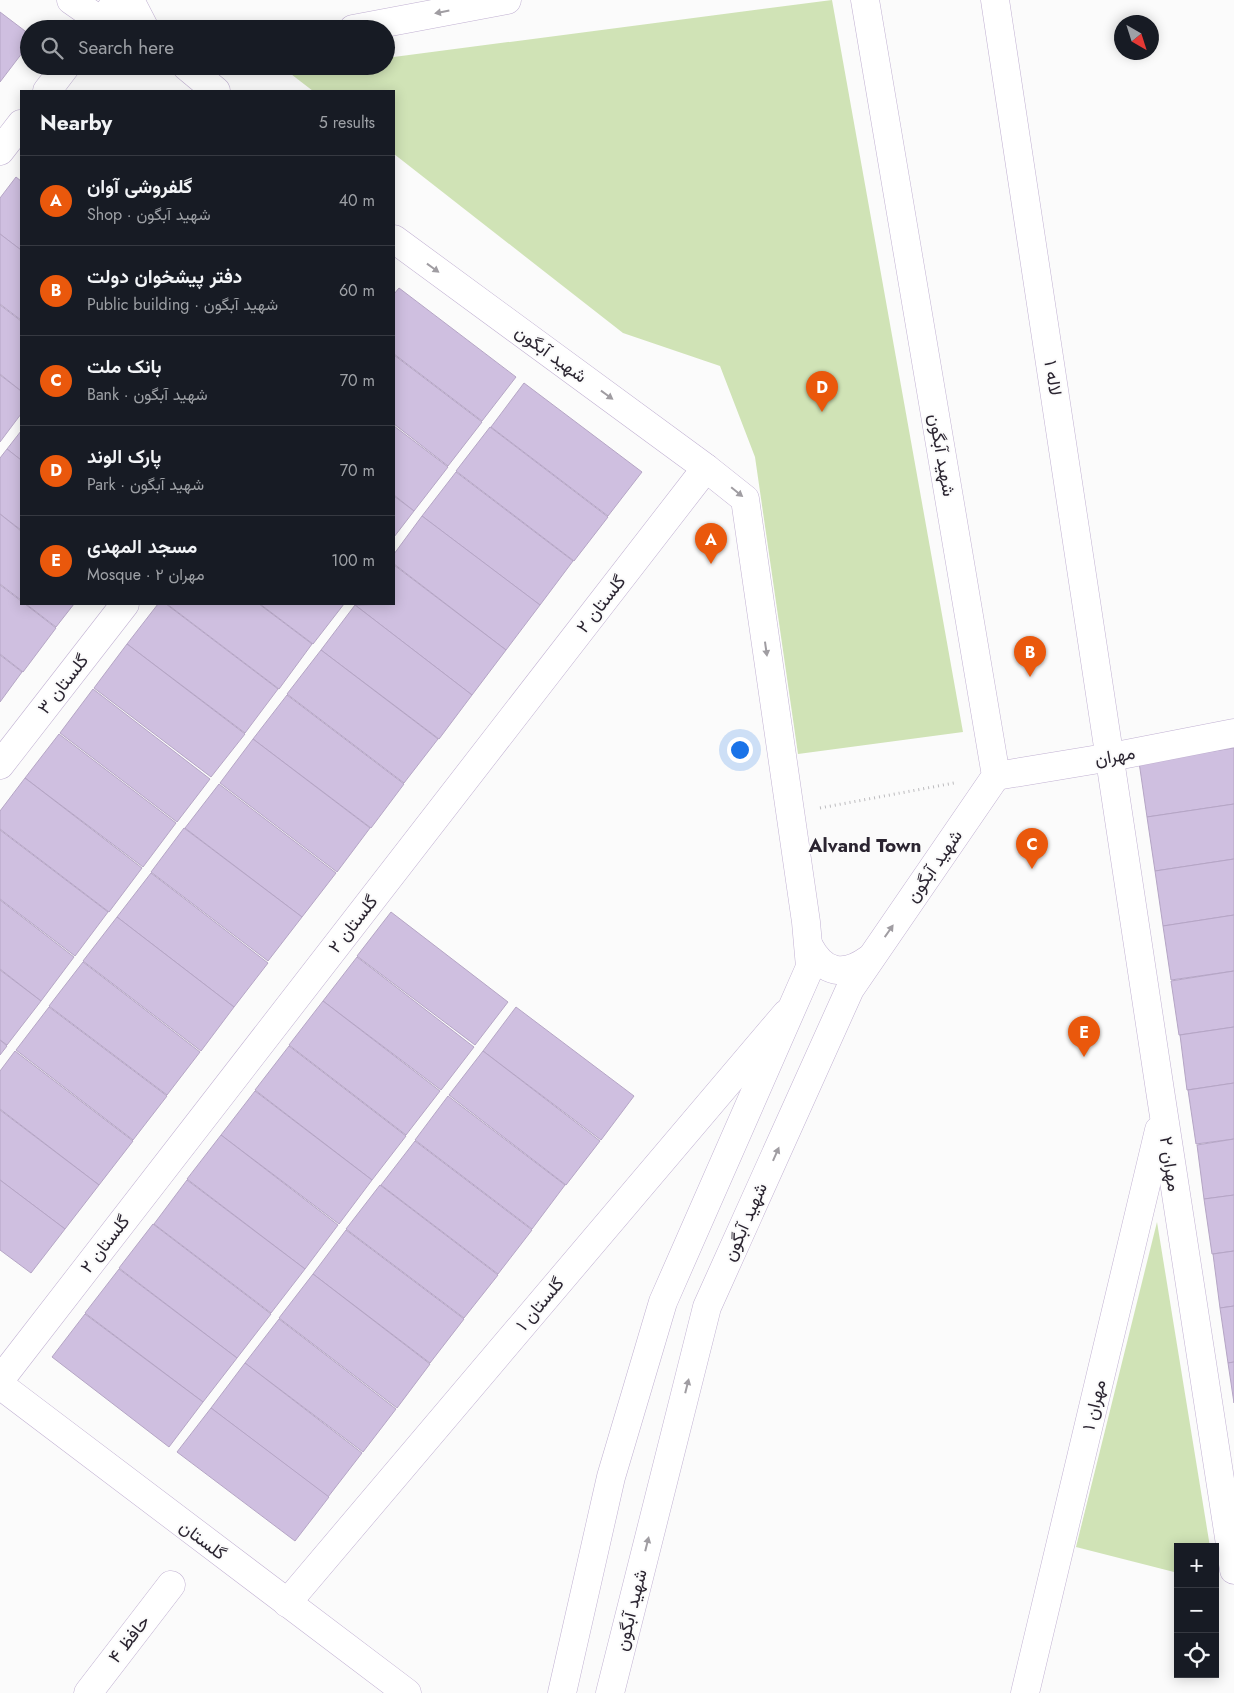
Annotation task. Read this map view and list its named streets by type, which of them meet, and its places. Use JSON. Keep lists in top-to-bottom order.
{
  "streets": {
    "street": [
      "شهید آبگون",
      "لاله ۱",
      "گلستان ۲",
      "گلستان ۳",
      "مهران",
      "مهران ۲",
      "گلستان ۱",
      "۱ مهران",
      "گلستان",
      "حافظ ۴"
    ]
  },
  "crossings": [
    ["شهید آبگون", "گلستان ۲"],
    ["شهید آبگون", "مهران"],
    ["شهید آبگون", "گلستان ۱"],
    ["لاله ۱", "مهران"],
    ["لاله ۱", "مهران ۲"],
    ["مهران", "مهران ۲"],
    ["مهران ۲", "۱ مهران"],
    ["گلستان ۱", "گلستان"]
  ],
  "districts": ["Alvand Town"],
  "north": "bottom right",
  "page": {
    "search": "Search here",
    "heading": ["Nearby", "5 results"],
    "list": [
      {
        "mark": "A",
        "name": "گلفروشی آوان",
        "note": "Shop · شهید آبگون",
        "value": "40 m"
      },
      {
        "mark": "B",
        "name": "دفتر پیشخوان دولت",
        "note": "Public building · شهید آبگون",
        "value": "60 m"
      },
      {
        "mark": "C",
        "name": "بانک ملت",
        "note": "Bank · شهید آبگون",
        "value": "70 m"
      },
      {
        "mark": "D",
        "name": "پارک الوند",
        "note": "Park · شهید آبگون",
        "value": "70 m"
      },
      {
        "mark": "E",
        "name": "مسجد المهدی",
        "note": "Mosque · مهران ۲",
        "value": "100 m"
      }
    ],
    "pins": [
      "D",
      "A",
      "B",
      "C",
      "E"
    ],
    "map_buttons": ["+", "−"]
  }
}
